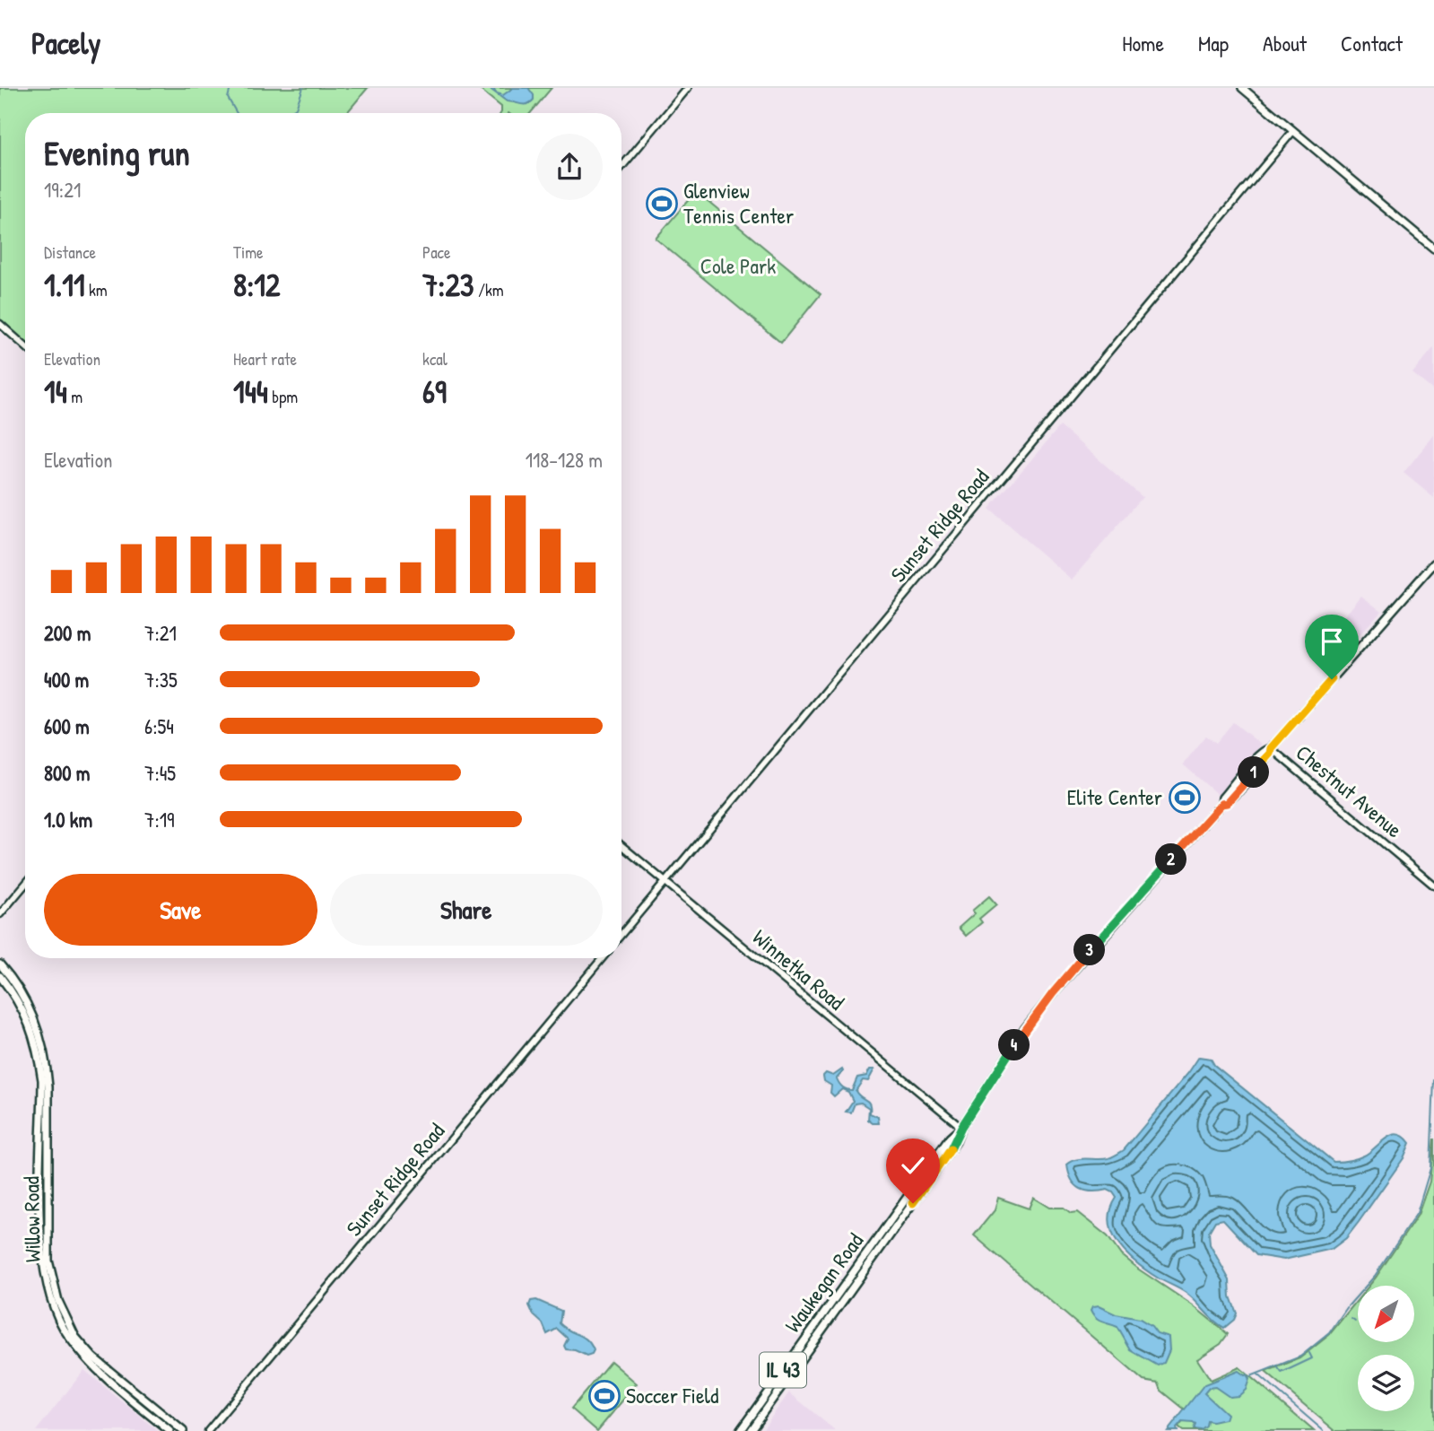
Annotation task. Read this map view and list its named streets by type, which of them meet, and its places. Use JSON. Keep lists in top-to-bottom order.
{
  "streets": {
    "main road": ["Willow Road", "Waukegan Road", "IL 43"],
    "street": ["Sunset Ridge Road", "Chestnut Avenue", "Winnetka Road"]
  },
  "crossings": [
    ["Sunset Ridge Road", "Winnetka Road"],
    ["Chestnut Avenue", "Waukegan Road"],
    ["Winnetka Road", "Waukegan Road"]
  ],
  "parks": ["Cole Park"],
  "places": {
    "sports": ["Glenview Tennis Center", "Elite Center", "Soccer Field"]
  },
  "north": "bottom left",
  "page": {
    "header": "Pacely",
    "nav": [
      "Home",
      "Map",
      "About",
      "Contact"
    ],
    "heading": ["Evening run", "19:21"],
    "stats": [
      ["Distance", "1.11 km"],
      ["Time", "8:12"],
      ["Pace", "7:23 /km"],
      ["Elevation", "14 m"],
      ["Heart rate", "144 bpm"],
      ["kcal", "69"]
    ],
    "chart": ["Elevation", "118–128 m"],
    "list": [
      {
        "name": "200 m",
        "note": "7:21"
      },
      {
        "name": "400 m",
        "note": "7:35"
      },
      {
        "name": "600 m",
        "note": "6:54"
      },
      {
        "name": "800 m",
        "note": "7:45"
      },
      {
        "name": "1.0 km",
        "note": "7:19"
      }
    ],
    "pins": [
      "1",
      "2",
      "3",
      "4"
    ],
    "buttons": ["Save", "Share"]
  }
}
